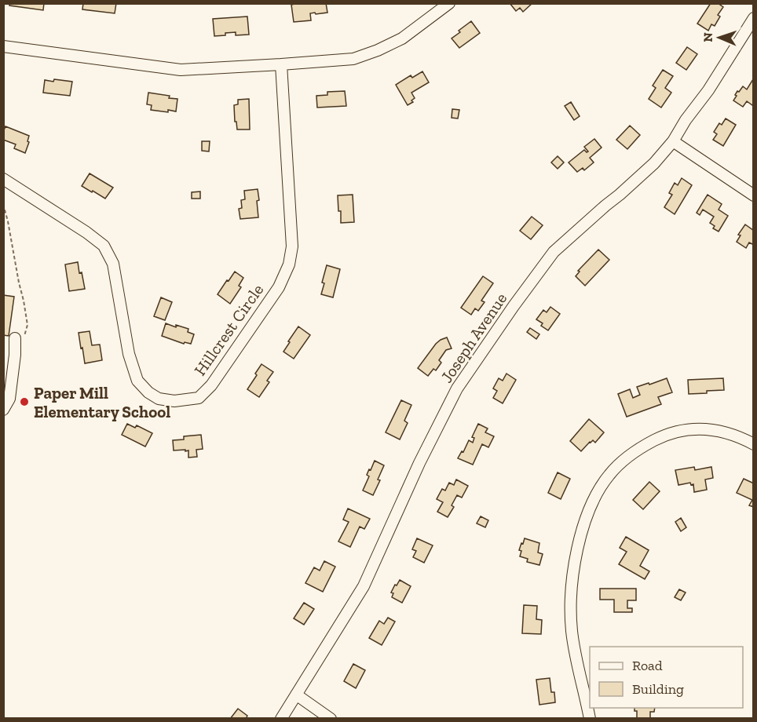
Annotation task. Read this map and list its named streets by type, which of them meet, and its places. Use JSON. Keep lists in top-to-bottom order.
{
  "streets": {
    "street": ["Hillcrest Circle", "Joseph Avenue"]
  },
  "places": ["Paper Mill Elementary School"],
  "legend": ["Road", "Building"],
  "north": "left"
}
